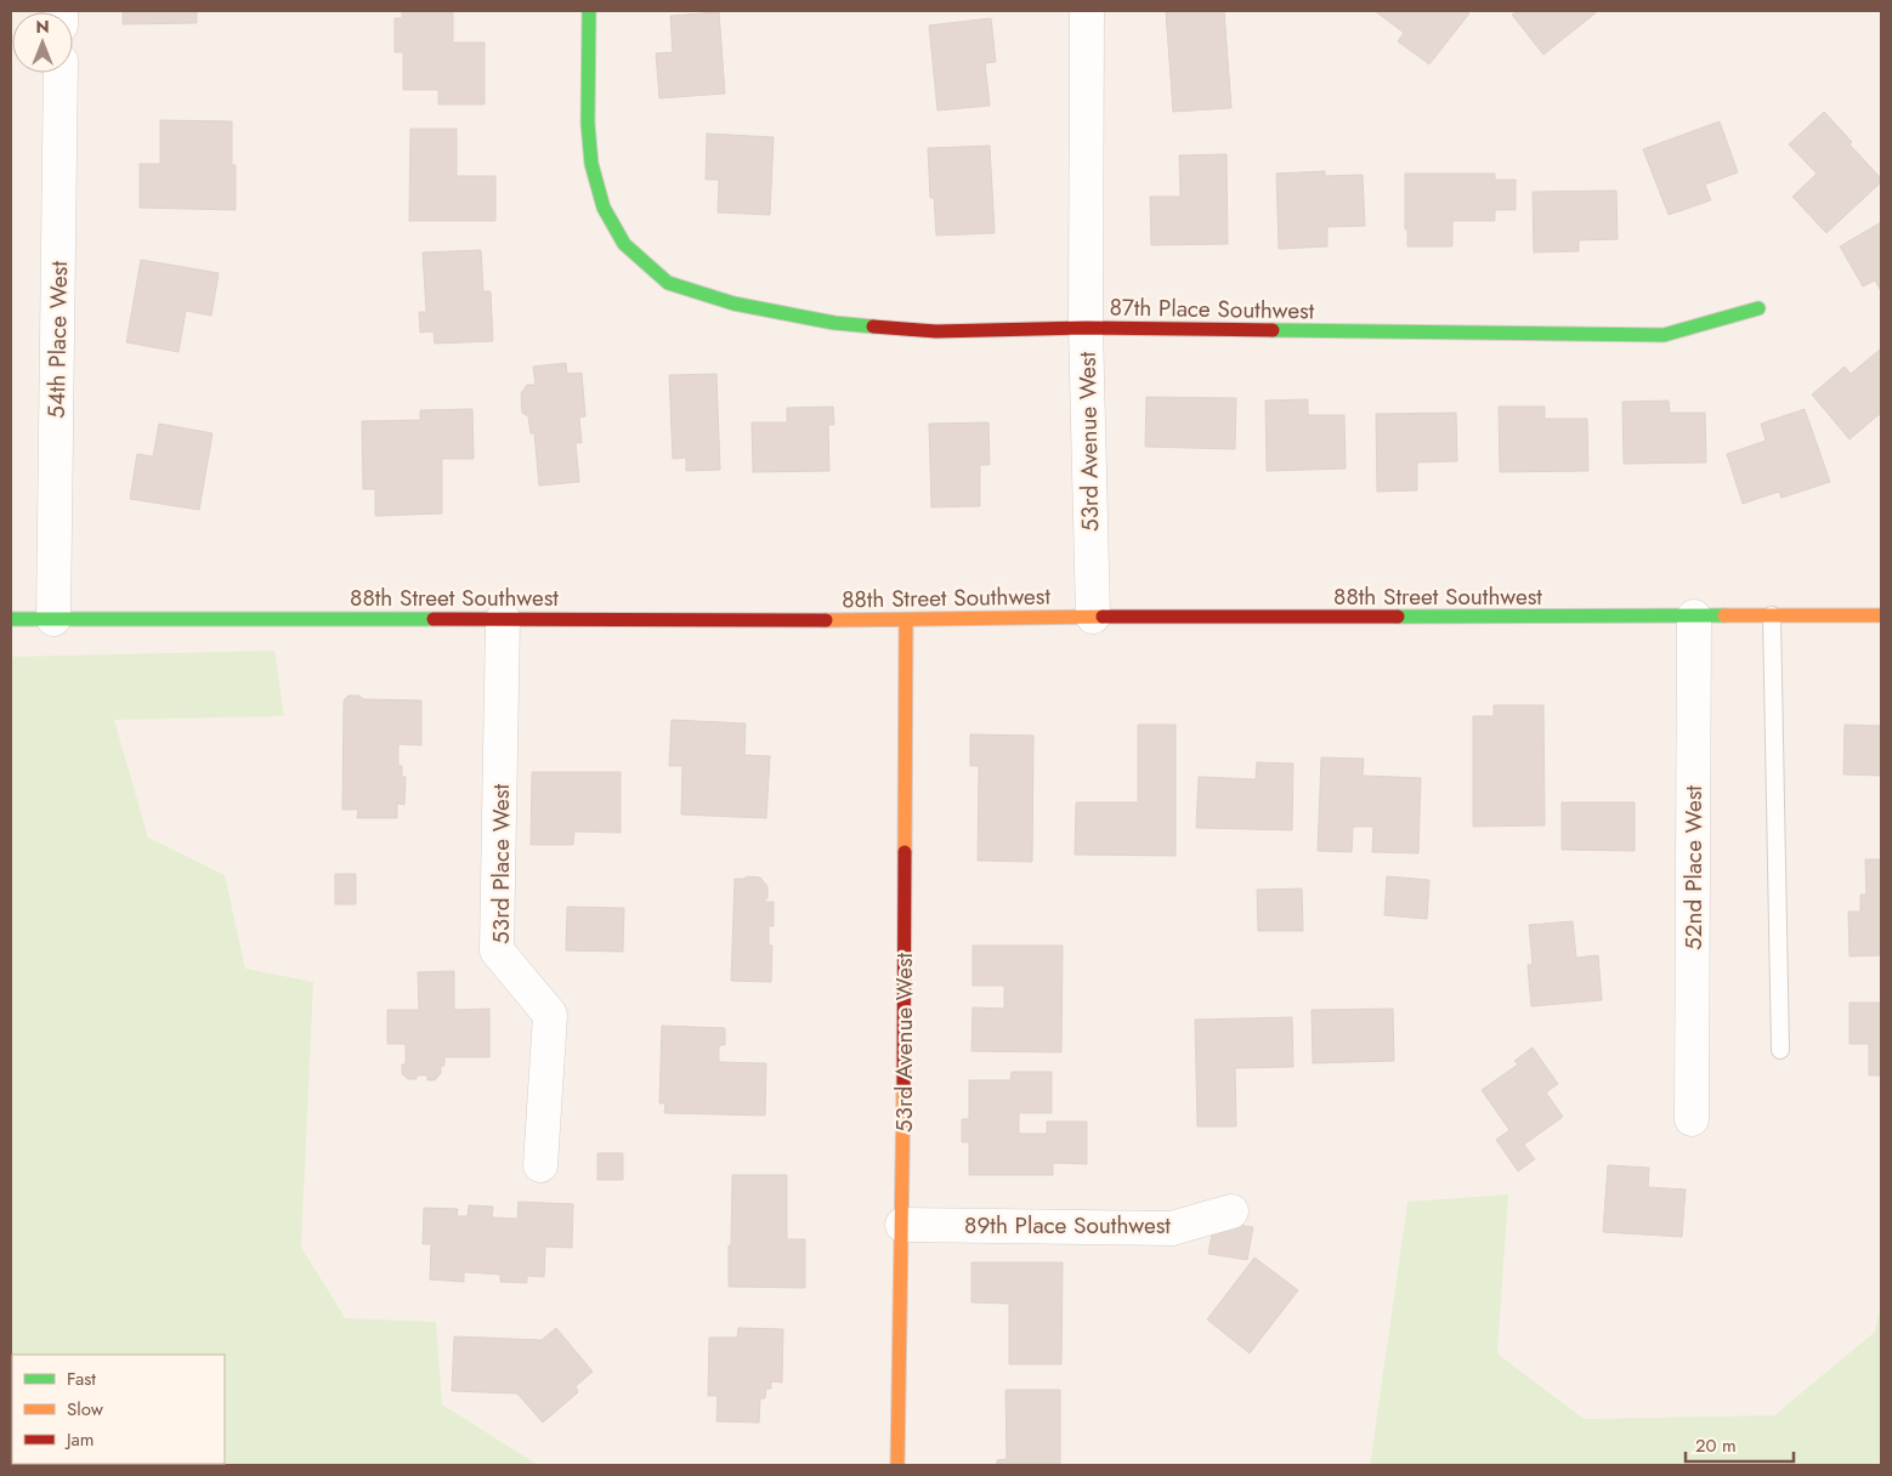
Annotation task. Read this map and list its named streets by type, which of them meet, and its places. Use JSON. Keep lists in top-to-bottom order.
{
  "streets": {
    "street": [
      "87th Place Southwest",
      "54th Place West",
      "53rd Avenue West",
      "88th Street Southwest",
      "53rd Place West",
      "52nd Place West",
      "89th Place Southwest"
    ]
  },
  "crossings": [
    ["87th Place Southwest", "53rd Avenue West"],
    ["54th Place West", "88th Street Southwest"],
    ["53rd Avenue West", "88th Street Southwest"],
    ["53rd Avenue West", "89th Place Southwest"],
    ["88th Street Southwest", "53rd Place West"],
    ["88th Street Southwest", "52nd Place West"]
  ],
  "legend": ["Fast", "Slow", "Jam"],
  "scale_bar": "20 m",
  "north": "top"
}
